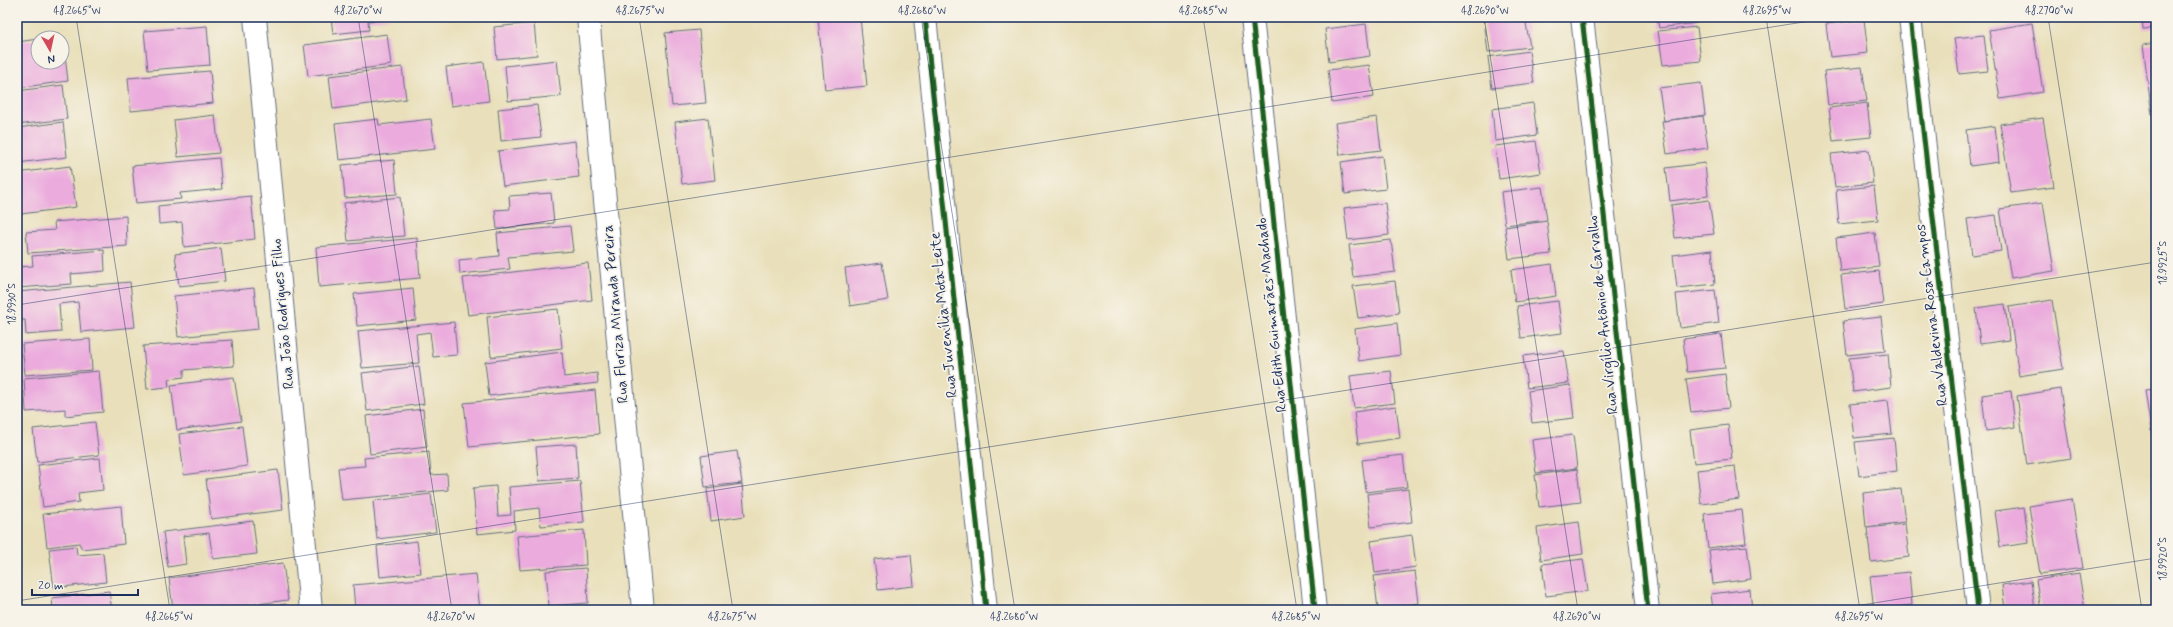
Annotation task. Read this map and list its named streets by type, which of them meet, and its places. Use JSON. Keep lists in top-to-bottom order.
{
  "streets": {
    "street": [
      "Rua João Rodrigues Filho",
      "Rua Floriza Miranda Pereira",
      "Rua Juvenília Mota Leite",
      "Rua Edith Guimarães Machado",
      "Rua Virgílio Antônio de Carvalho",
      "Rua Valdevina Rosa Campos"
    ]
  },
  "scale_bar": "20 m",
  "north": "bottom",
  "coordinates": [
    "48.2665°W",
    "48.2670°W",
    "48.2675°W",
    "48.2680°W",
    "48.2685°W",
    "48.2690°W",
    "48.2695°W",
    "48.2700°W",
    "18.9925°S",
    "18.9930°S",
    "18.9920°S"
  ]
}
